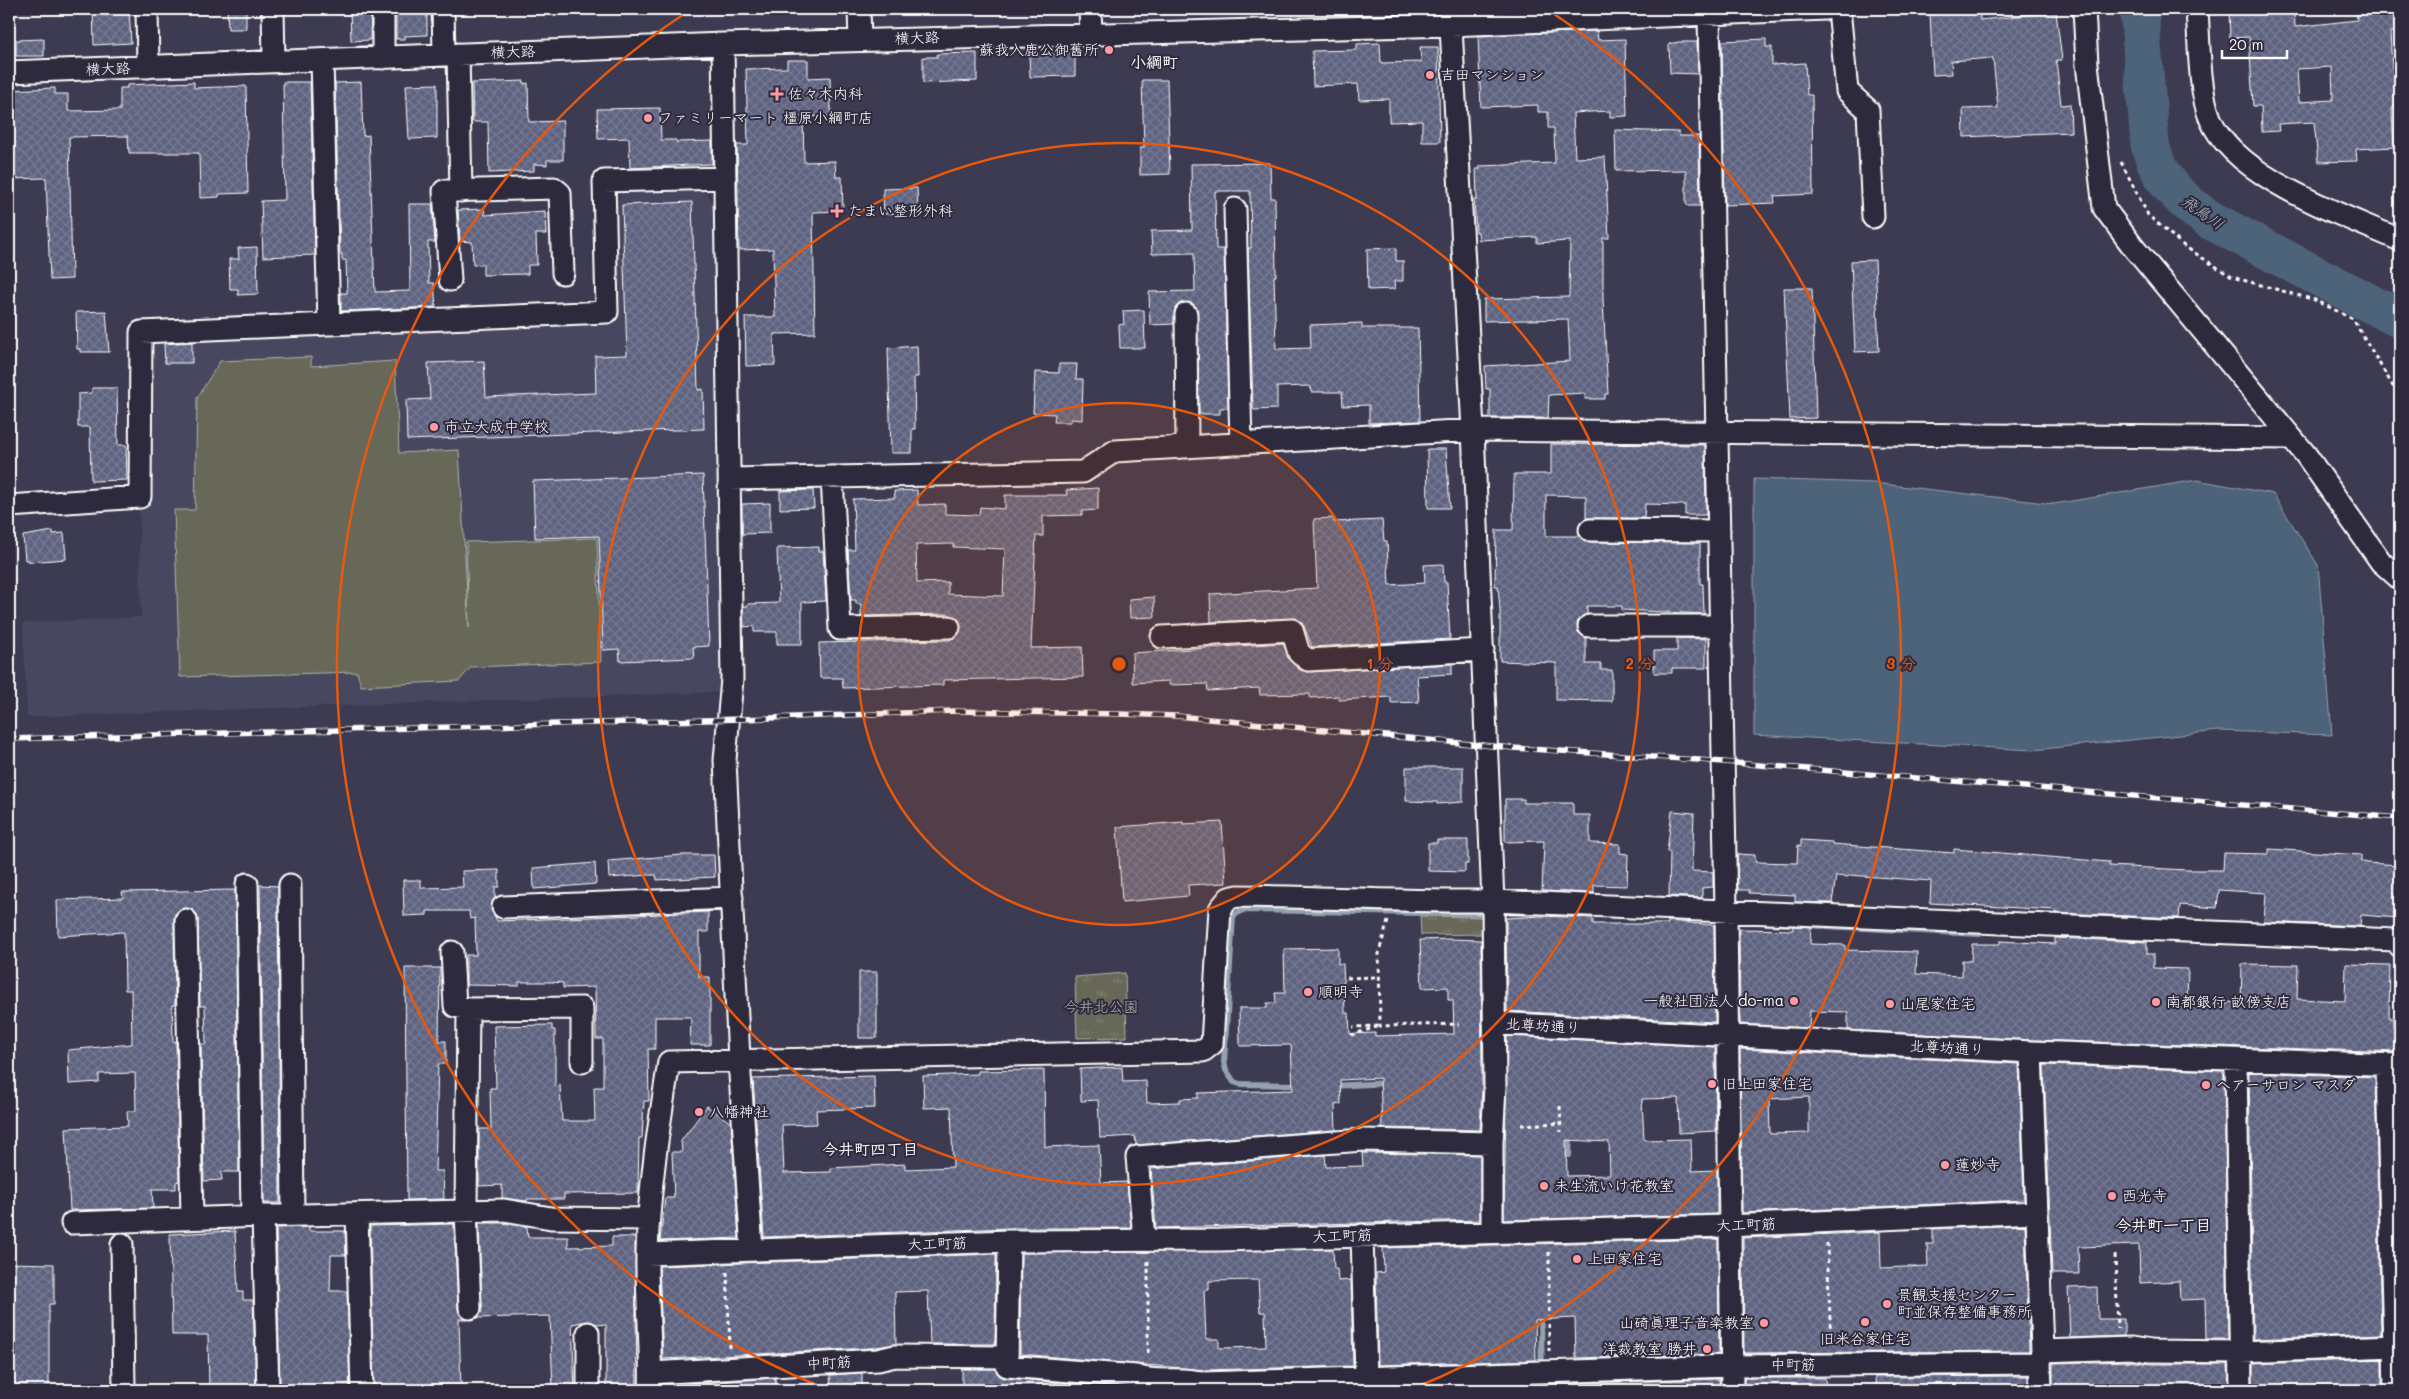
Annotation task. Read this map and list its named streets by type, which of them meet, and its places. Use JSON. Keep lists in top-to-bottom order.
{
  "streets": {
    "street": [
      "横大路",
      "北尊坊通り",
      "大工町筋",
      "中町筋"
    ]
  },
  "districts": ["小綱町", "今井町四丁目", "今井町一丁目"],
  "water": ["飛鳥川"],
  "parks": ["今井北公園"],
  "places": {
    "other": [
      "蘇我入鹿公御舊所",
      "吉田マンション",
      "ファミリーマート 橿原小綱町店",
      "市立大成中学校",
      "順明寺",
      "一般社団法人 do-ma",
      "南都銀行 畝傍支店",
      "山尾家住宅",
      "旧上田家住宅",
      "ヘアーサロン マスダ",
      "八幡神社",
      "蓮妙寺",
      "未生流いけ花教室",
      "西光寺",
      "上田家住宅",
      "景観支援センター 町並保存整備事務所",
      "旧米谷家住宅",
      "山碕眞理子音楽教室",
      "洋裁教室 勝井"
    ],
    "health": ["佐々木内科", "たまい整形外科"]
  },
  "scale_bar": "20 m",
  "rings": ["1 分", "2 分", "3 分"]
}
